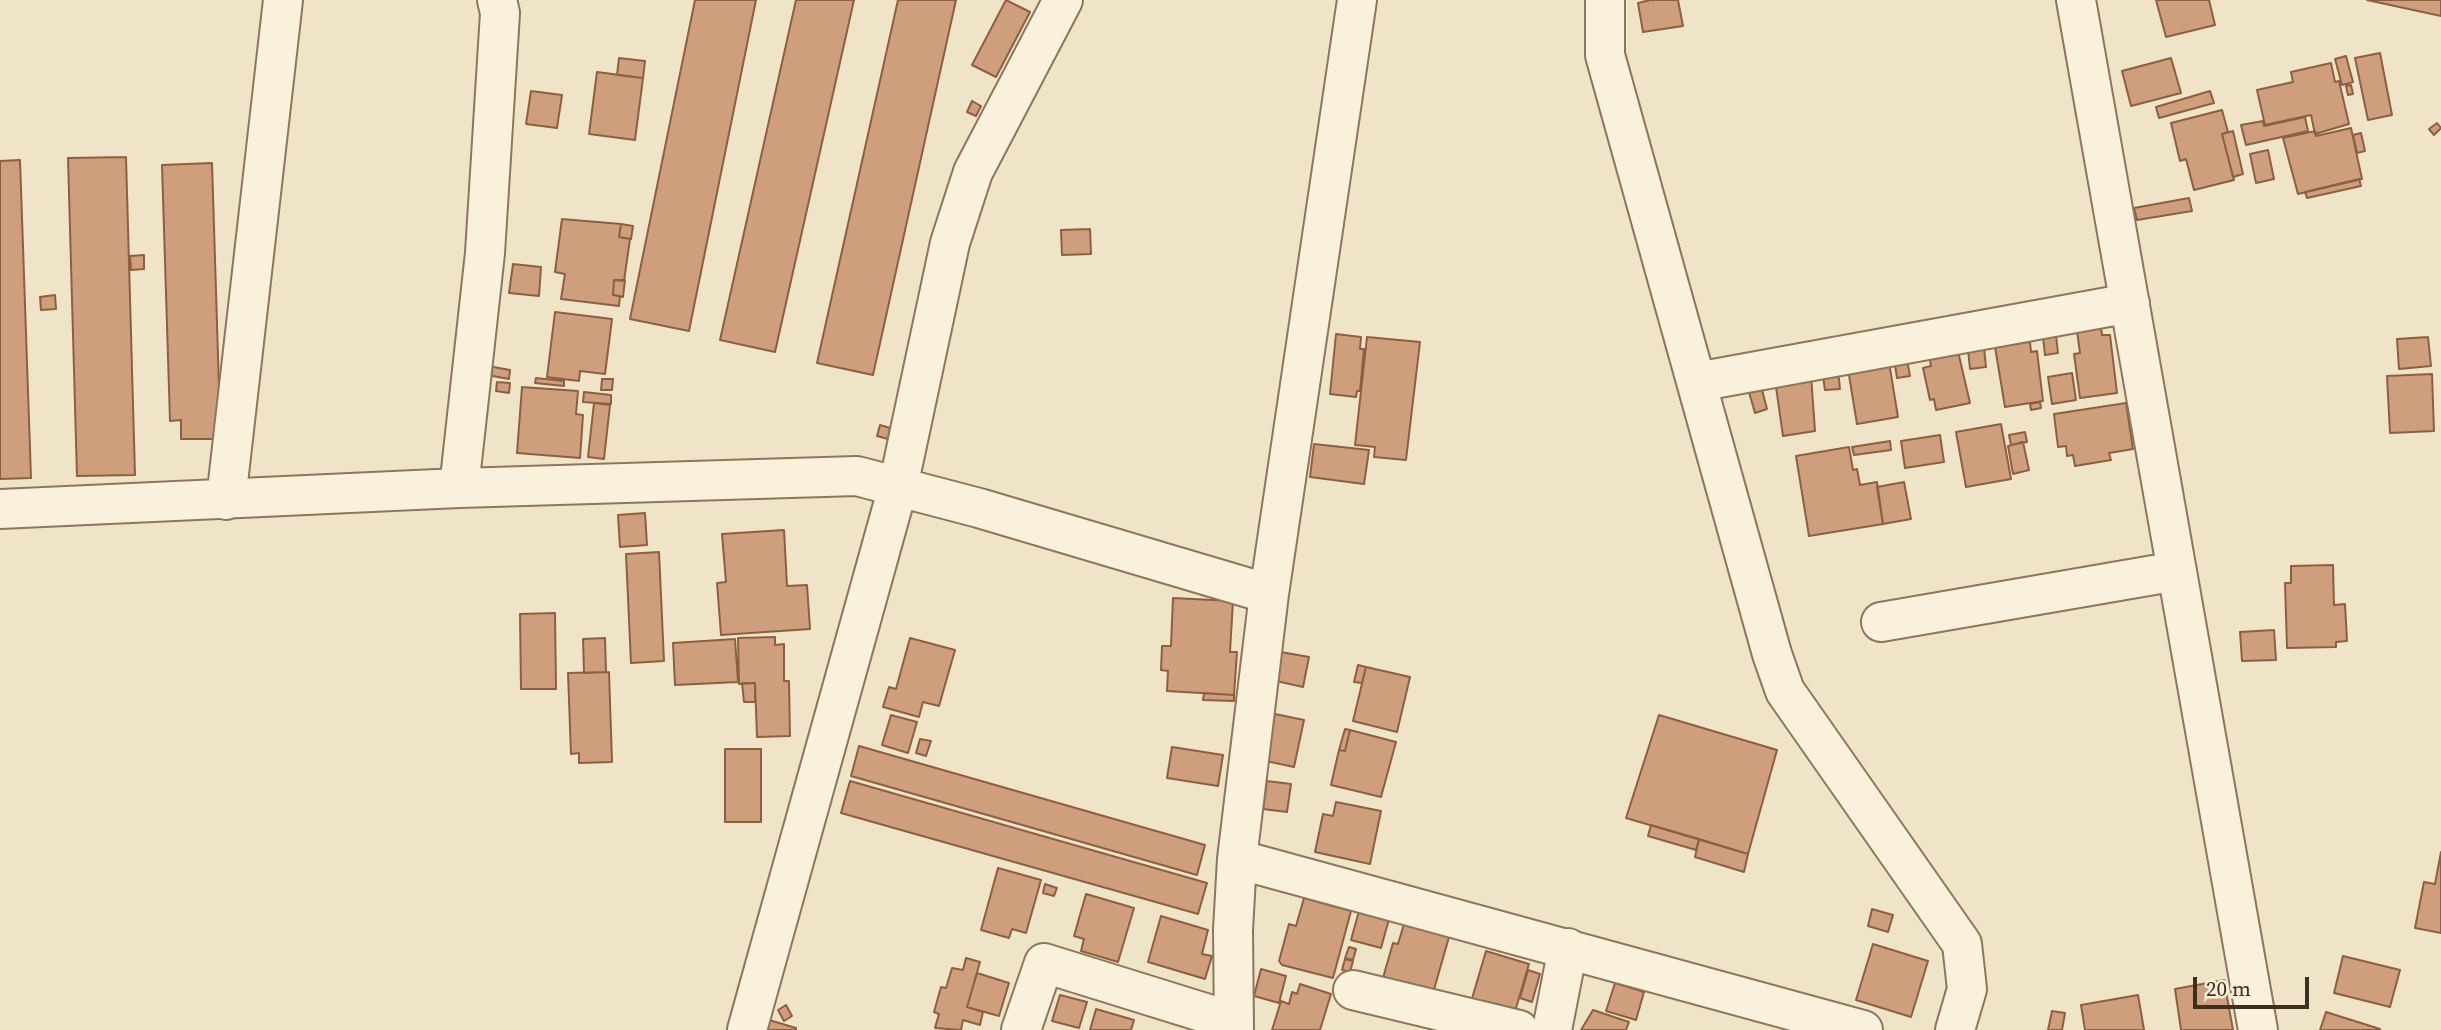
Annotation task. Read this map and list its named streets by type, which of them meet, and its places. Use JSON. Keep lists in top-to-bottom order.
{
  "scale_bar": "20 m"
}
